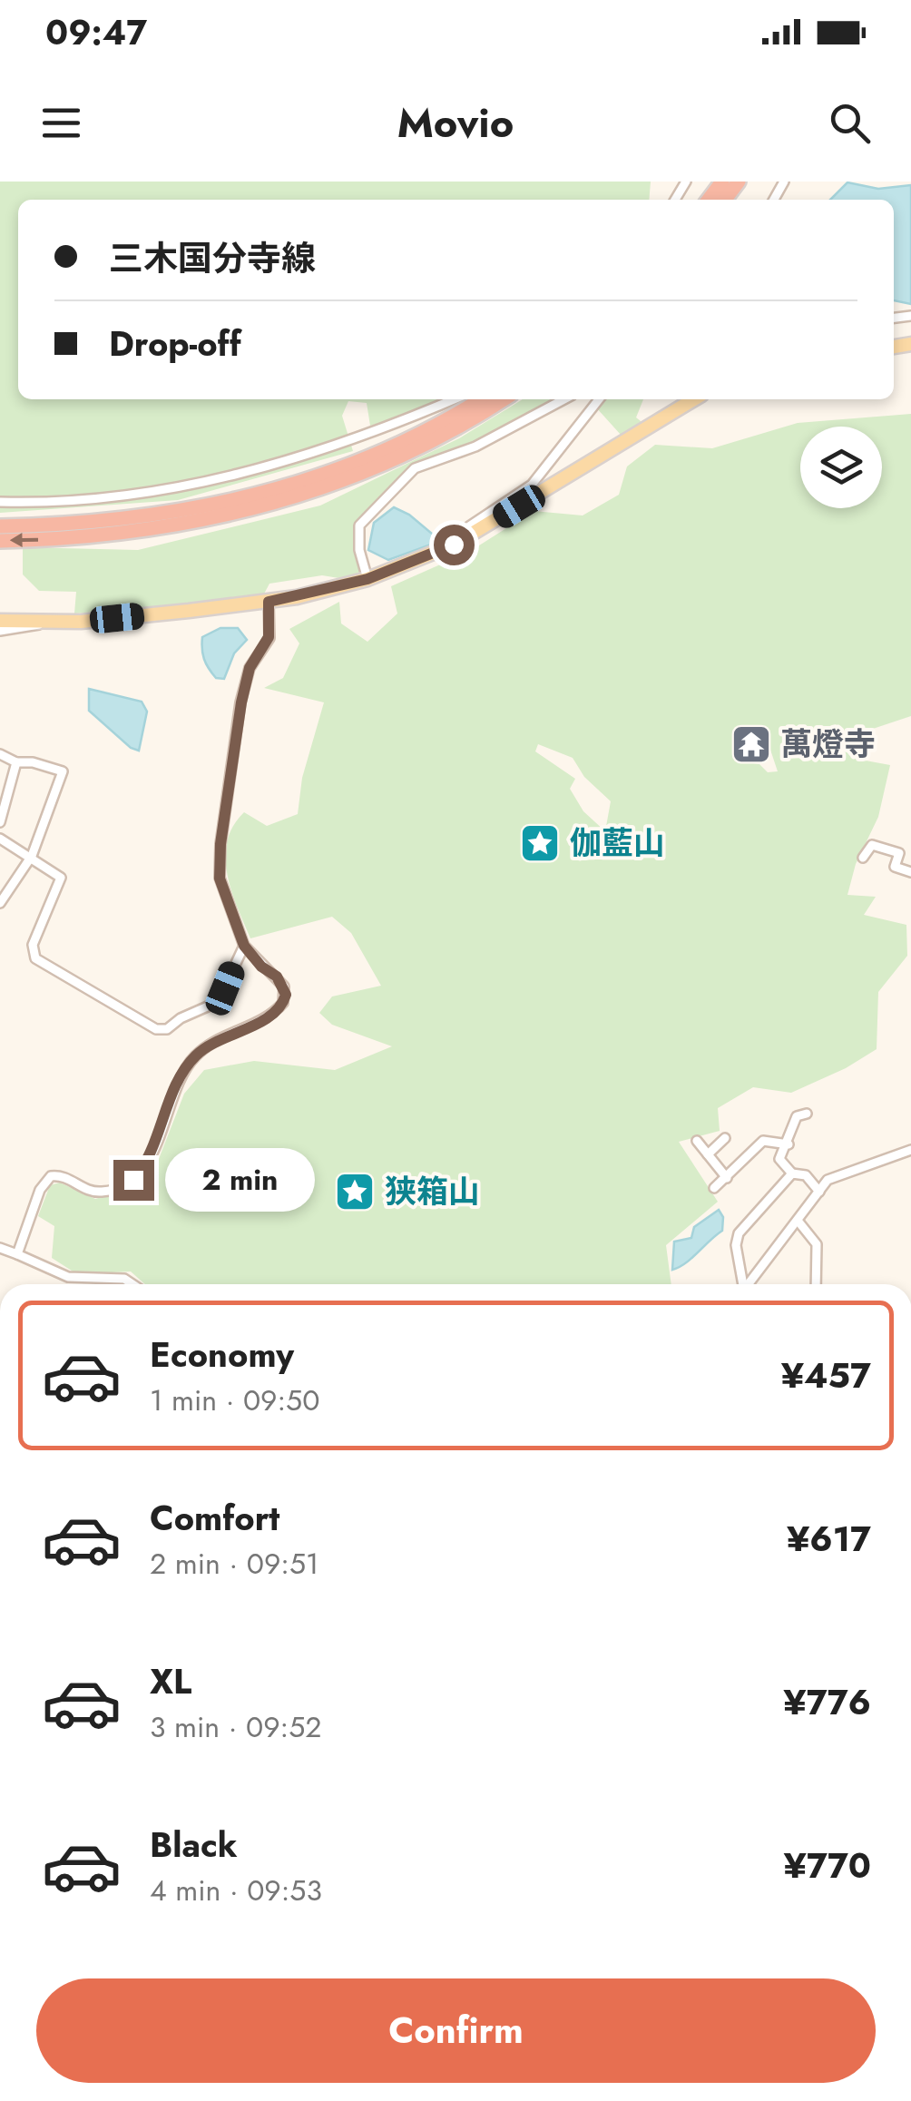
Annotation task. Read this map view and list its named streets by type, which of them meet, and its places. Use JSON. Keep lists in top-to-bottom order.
{
  "places": {
    "temple": ["萬燈寺"],
    "place": ["伽藍山", "狭箱山"]
  },
  "page": {
    "status": "09:47",
    "header": "Movio",
    "banner": ["三木国分寺線", "Drop-off"],
    "bubble": "2 min",
    "list": [
      {
        "name": "Economy",
        "note": "1 min · 09:50",
        "value": "¥457"
      },
      {
        "name": "Comfort",
        "note": "2 min · 09:51",
        "value": "¥617"
      },
      {
        "name": "XL",
        "note": "3 min · 09:52",
        "value": "¥776"
      },
      {
        "name": "Black",
        "note": "4 min · 09:53",
        "value": "¥770"
      }
    ],
    "buttons": "Confirm"
  }
}
